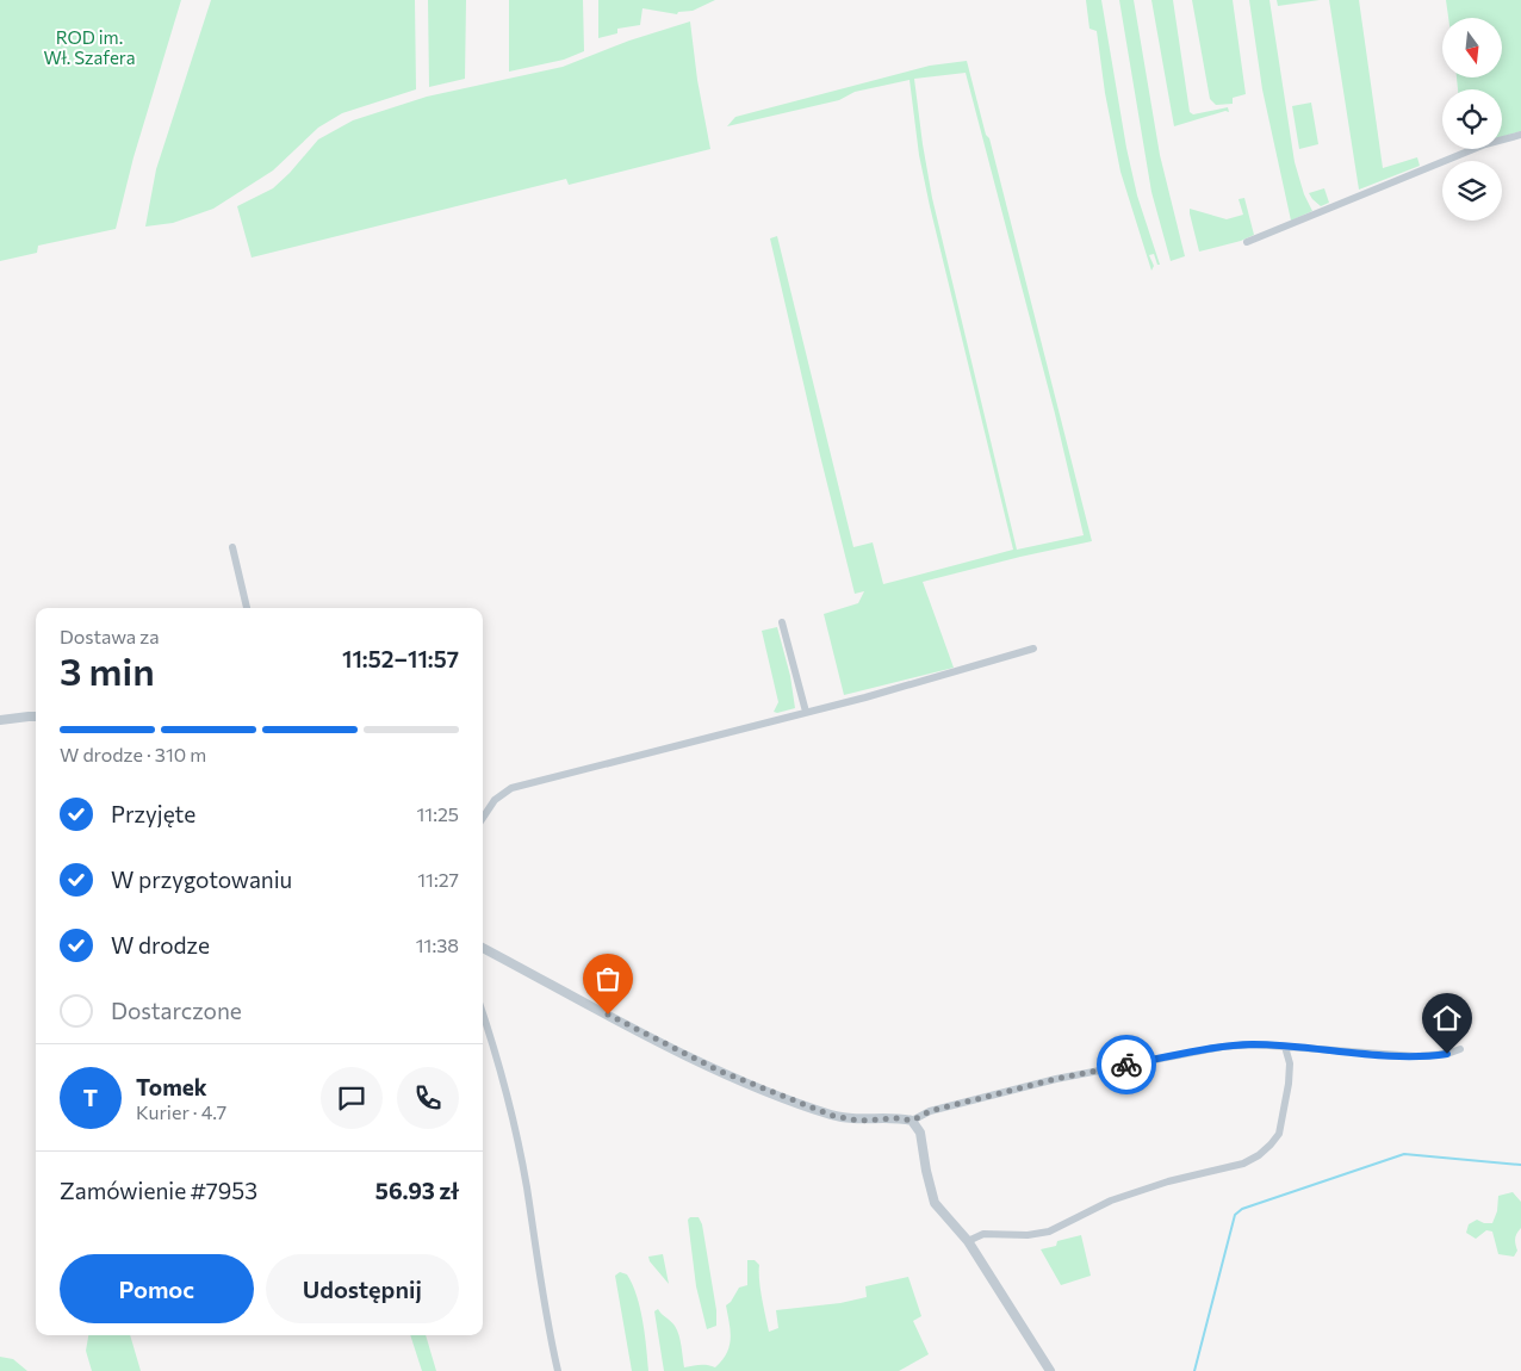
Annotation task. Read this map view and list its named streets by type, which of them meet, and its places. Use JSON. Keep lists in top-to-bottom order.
{
  "parks": ["ROD im. Wł. Szafera"],
  "north": "bottom",
  "page": {
    "heading": ["3 min", "Dostawa za", "11:52–11:57"],
    "panel": [
      "Tomek",
      "Kurier · 4.7",
      "Zamówienie #7953",
      "56.93 zł"
    ],
    "bar": "W drodze · 310 m",
    "list": [
      ["Przyjęte", "11:25"],
      ["W przygotowaniu", "11:27"],
      ["W drodze", "11:38"],
      "Dostarczone"
    ],
    "round": "T",
    "buttons": ["Pomoc", "Udostępnij"]
  }
}
